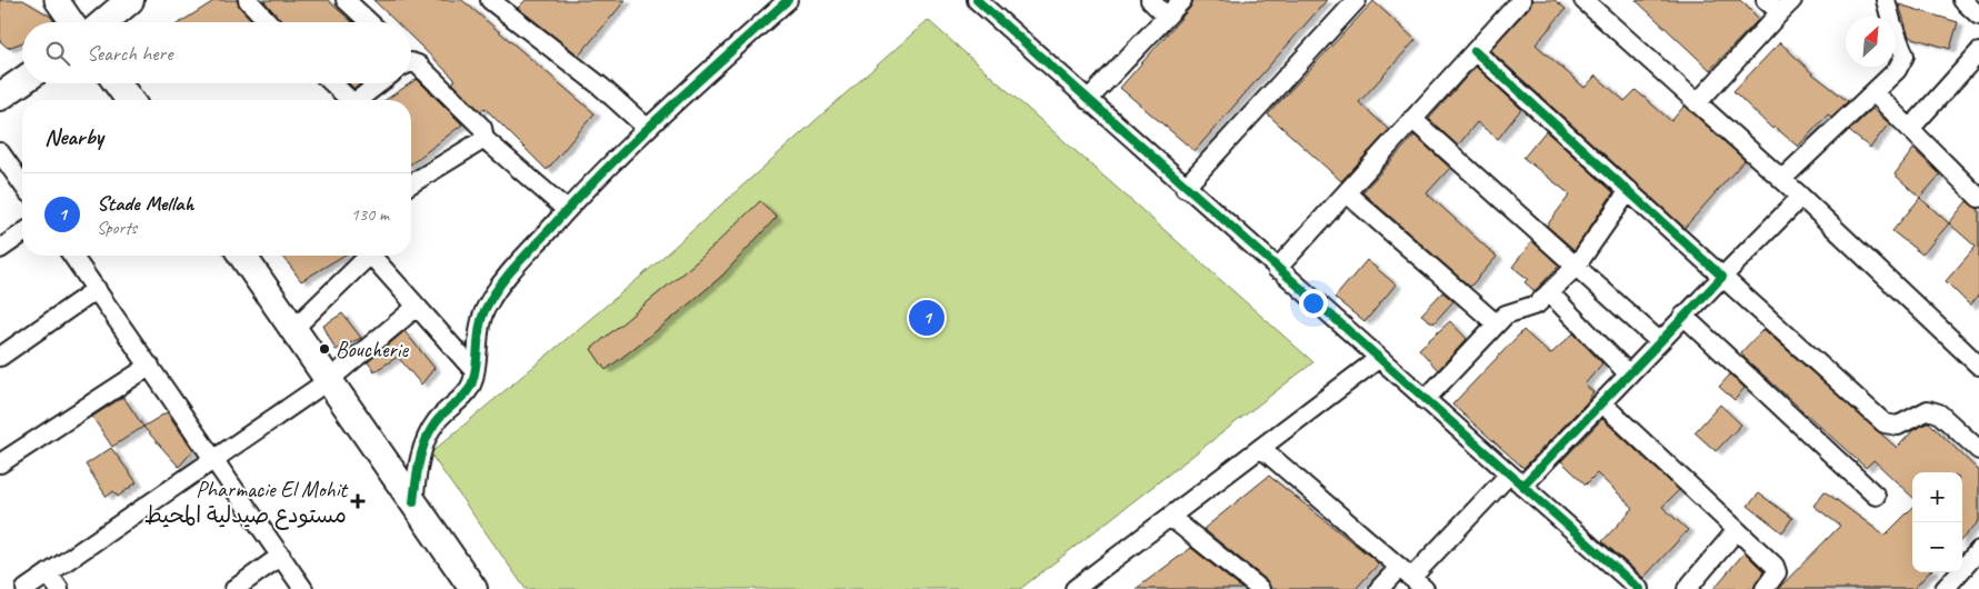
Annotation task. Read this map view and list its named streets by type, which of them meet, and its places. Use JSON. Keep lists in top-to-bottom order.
{
  "places": {
    "other": ["Boucherie"],
    "health": ["Pharmacie El Mohit مستودع صيدلية المحيط"]
  },
  "north": "top right",
  "page": {
    "search": "Search here",
    "heading": "Nearby",
    "list": [
      {
        "mark": "1",
        "name": "Stade Mellah",
        "note": "Sports",
        "value": "130 m"
      }
    ],
    "pins": "1",
    "map_buttons": ["+", "−"]
  }
}
